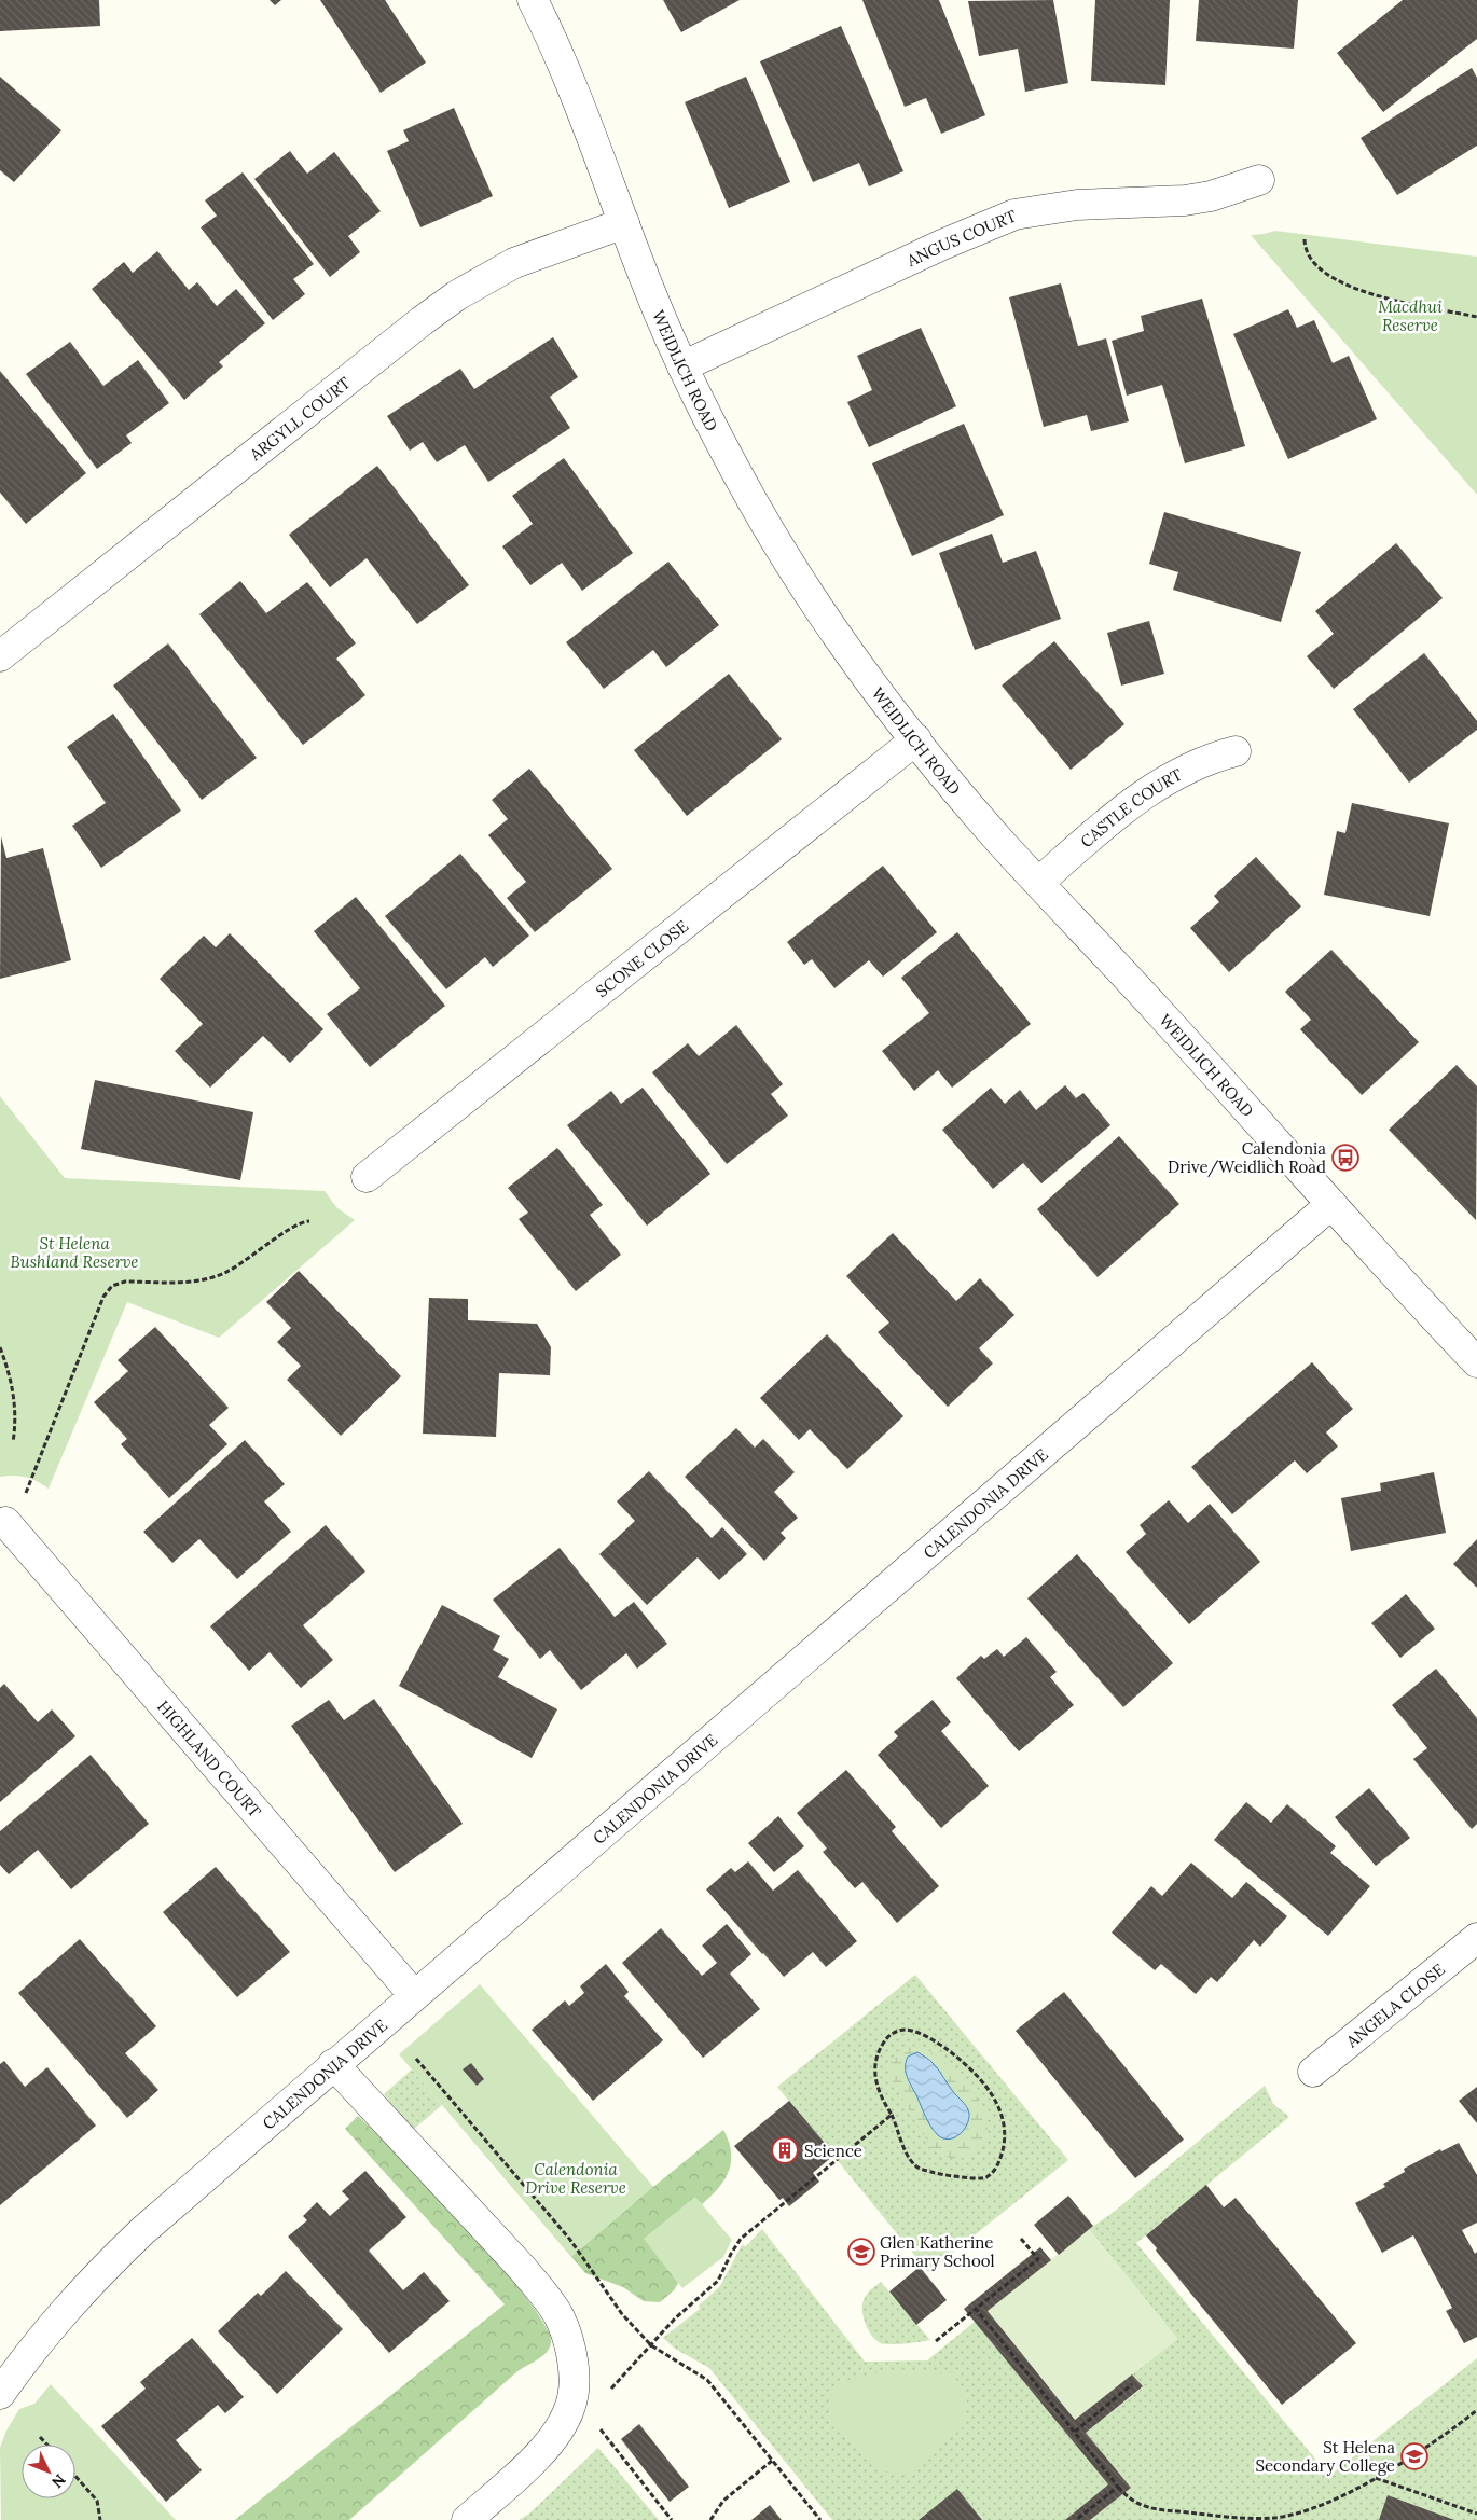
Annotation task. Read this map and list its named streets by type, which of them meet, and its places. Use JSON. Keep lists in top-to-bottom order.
{
  "streets": {
    "street": [
      "ANGUS COURT",
      "WEIDLICH ROAD",
      "ARGYLL COURT",
      "CASTLE COURT",
      "SCONE CLOSE",
      "CALENDONIA DRIVE",
      "HIGHLAND COURT",
      "ANGELA CLOSE"
    ]
  },
  "crossings": [
    ["ANGUS COURT", "WEIDLICH ROAD"],
    ["WEIDLICH ROAD", "ARGYLL COURT"],
    ["WEIDLICH ROAD", "CASTLE COURT"],
    ["WEIDLICH ROAD", "SCONE CLOSE"],
    ["WEIDLICH ROAD", "CALENDONIA DRIVE"],
    ["CALENDONIA DRIVE", "HIGHLAND COURT"]
  ],
  "parks": ["Macdhui Reserve", "St Helena Bushland Reserve", "Calendonia Drive Reserve"],
  "places": {
    "bus stop": ["Calendonia Drive/Weidlich Road"],
    "building": ["Science"],
    "school or university": ["Glen Katherine Primary School", "St Helena Secondary College"]
  },
  "north": "bottom right"
}
